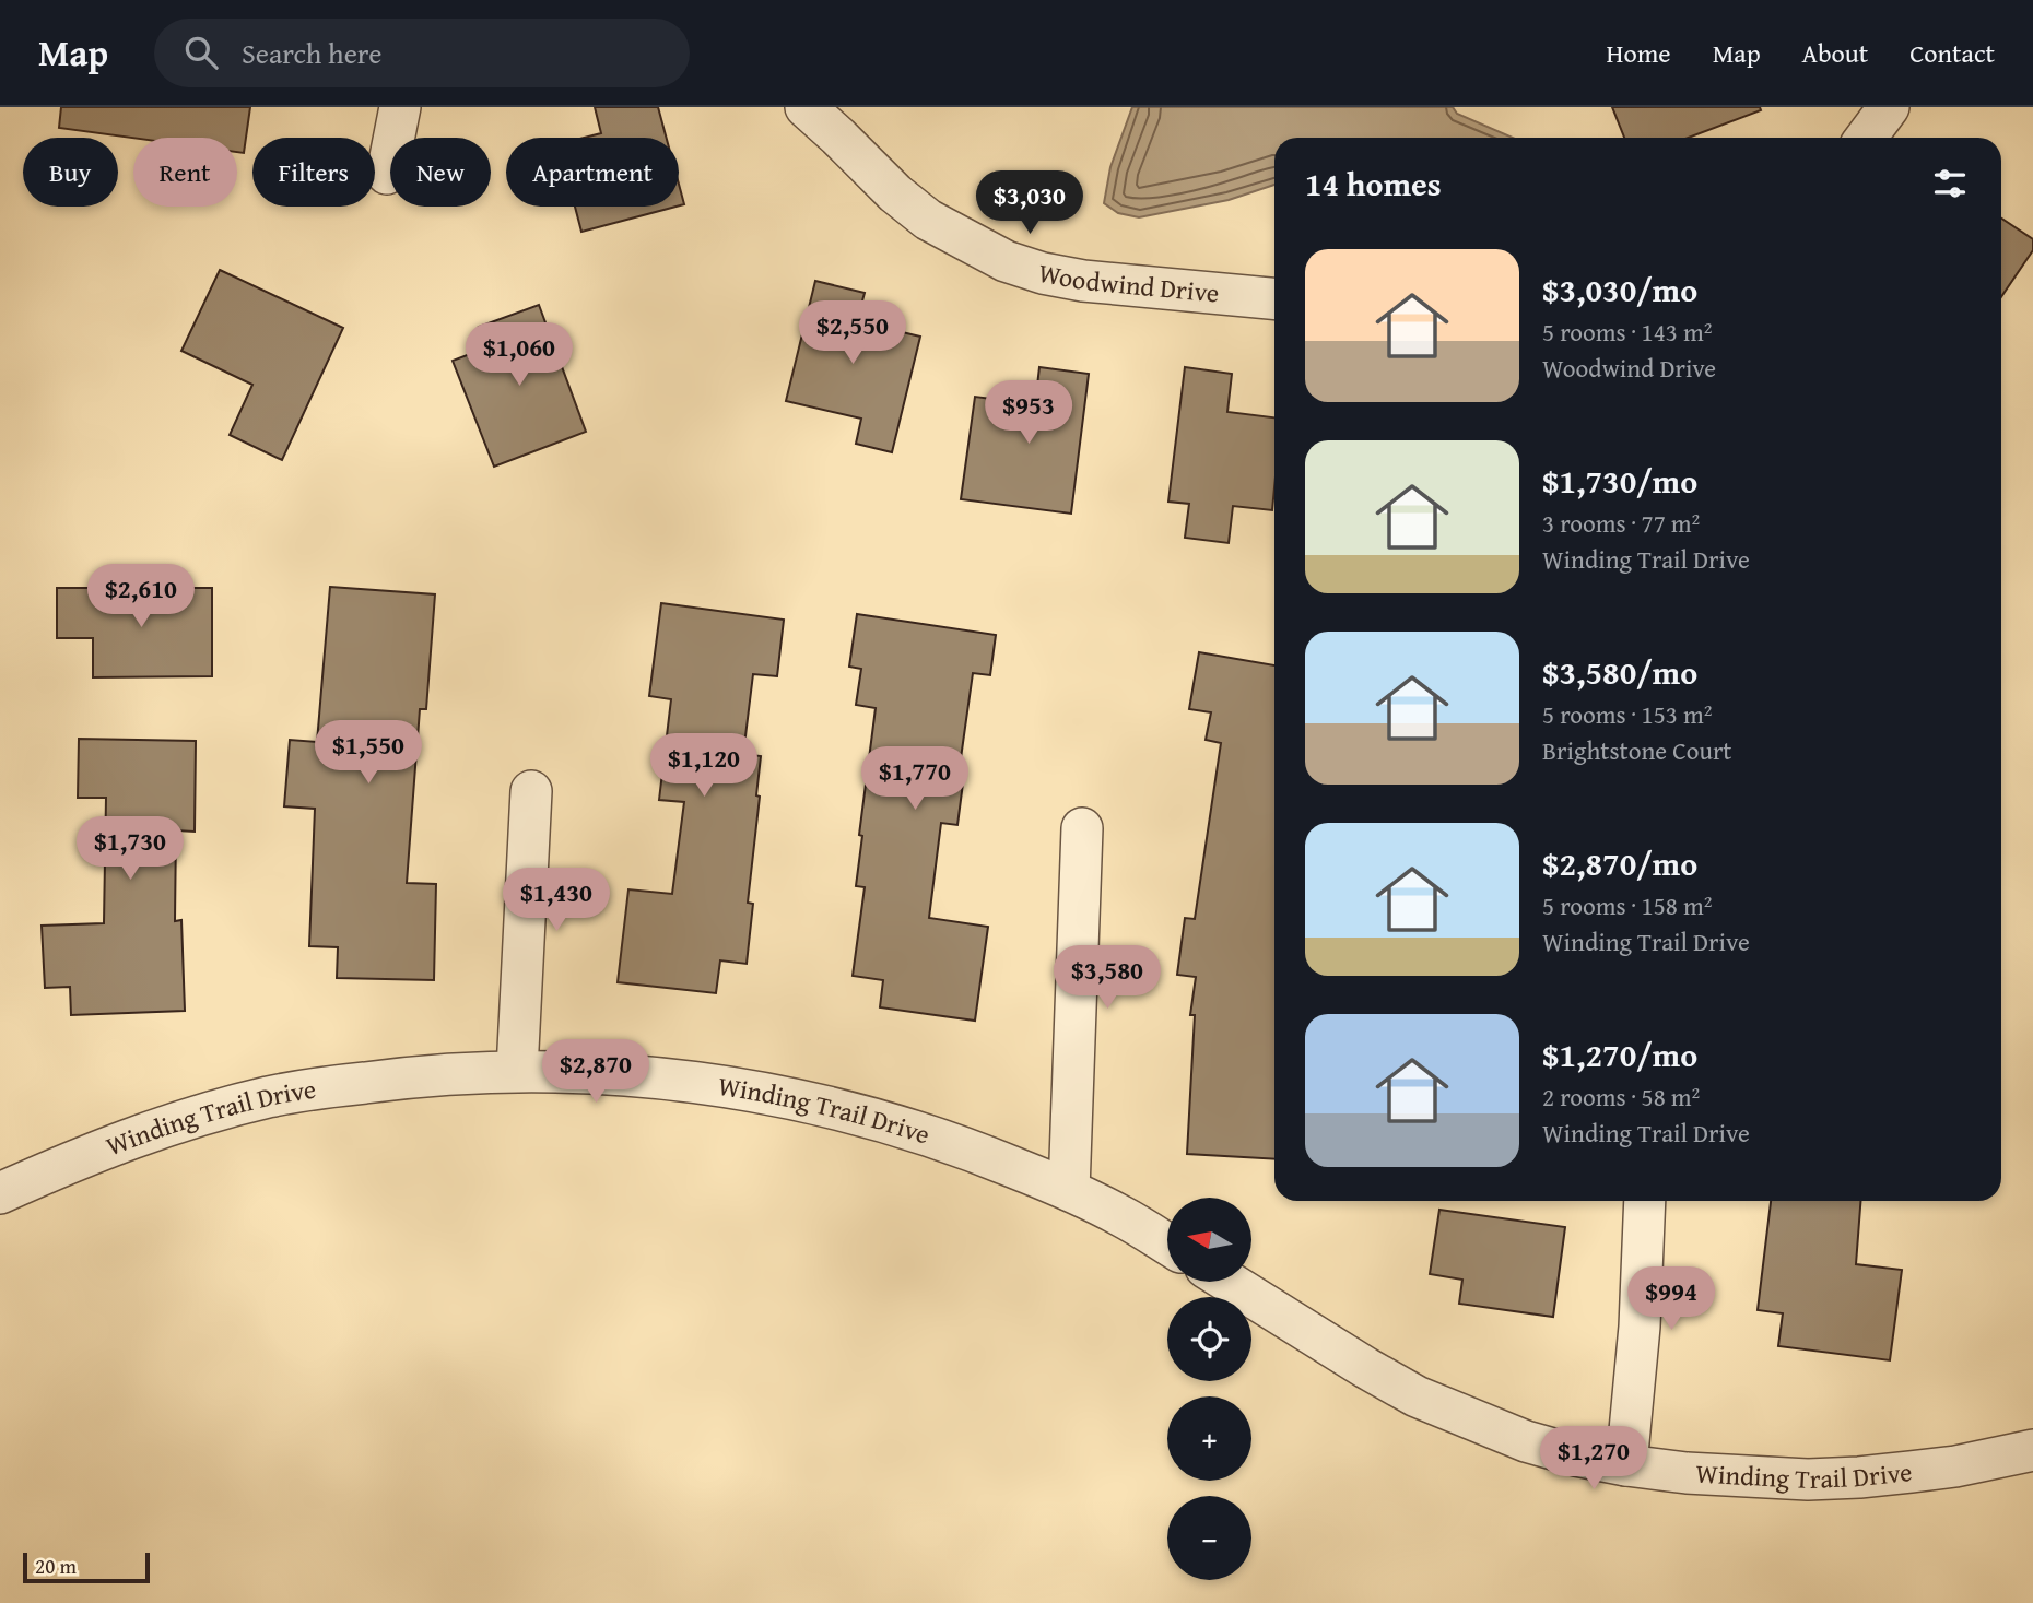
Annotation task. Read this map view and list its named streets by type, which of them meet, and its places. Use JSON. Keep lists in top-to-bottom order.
{
  "streets": {
    "street": ["Woodwind Drive", "Winding Trail Drive"]
  },
  "scale_bar": "20 m",
  "north": "left",
  "page": {
    "header": "Map",
    "search": "Search here",
    "nav": [
      "Home",
      "Map",
      "About",
      "Contact"
    ],
    "chip": [
      "Buy",
      "Rent",
      "Filters",
      "New",
      "Apartment"
    ],
    "heading": "14 homes",
    "price": [
      "$3,030",
      "$2,550",
      "$1,060",
      "$953",
      "$2,610",
      "$1,550",
      "$1,120",
      "$1,770",
      "$1,730",
      "$1,430",
      "$3,580",
      "$2,870",
      "$994",
      "$1,270"
    ],
    "list": [
      {
        "name": "$3,030/mo",
        "note": "5 rooms · 143 m² · Woodwind Drive"
      },
      {
        "name": "$1,730/mo",
        "note": "3 rooms · 77 m² · Winding Trail Drive"
      },
      {
        "name": "$3,580/mo",
        "note": "5 rooms · 153 m² · Brightstone Court"
      },
      {
        "name": "$2,870/mo",
        "note": "5 rooms · 158 m² · Winding Trail Drive"
      },
      {
        "name": "$1,270/mo",
        "note": "2 rooms · 58 m² · Winding Trail Drive"
      }
    ],
    "map_buttons": ["+", "−"],
    "scale": "20 m"
  }
}
